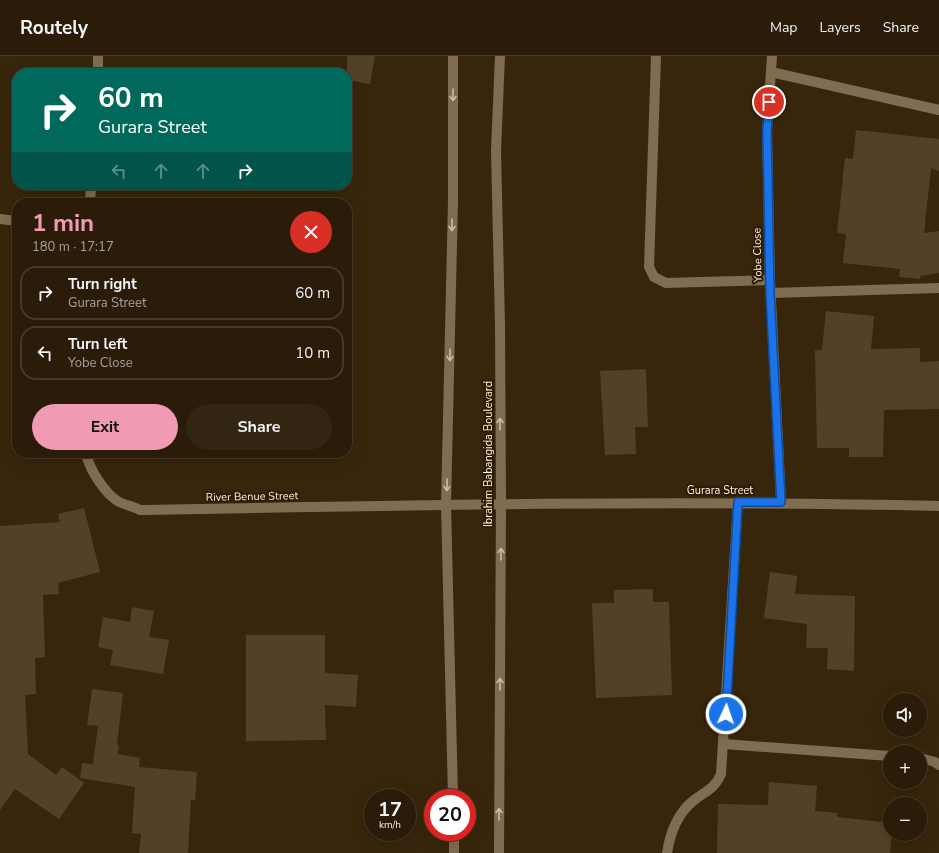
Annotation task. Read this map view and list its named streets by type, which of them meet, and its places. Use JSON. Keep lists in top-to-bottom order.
{
  "streets": {
    "street": [
      "Yobe Close",
      "Ibrahim Babangida Boulevard",
      "Gurara Street",
      "River Benue Street"
    ]
  },
  "crossings": [
    ["Yobe Close", "Gurara Street"],
    ["Ibrahim Babangida Boulevard", "Gurara Street"],
    ["Ibrahim Babangida Boulevard", "River Benue Street"],
    ["Gurara Street", "River Benue Street"]
  ],
  "page": {
    "header": "Routely",
    "nav": ["Map", "Layers", "Share"],
    "turn": ["60 m", "Gurara Street"],
    "heading": ["1 min", "180 m · 17:17"],
    "list": [
      {
        "name": "Turn right",
        "note": "Gurara Street",
        "value": "60 m"
      },
      {
        "name": "Turn left",
        "note": "Yobe Close",
        "value": "10 m"
      }
    ],
    "buttons": ["Exit", "Share"],
    "map_buttons": ["+", "−"],
    "speed": "17 km/h",
    "limit": "20"
  }
}
